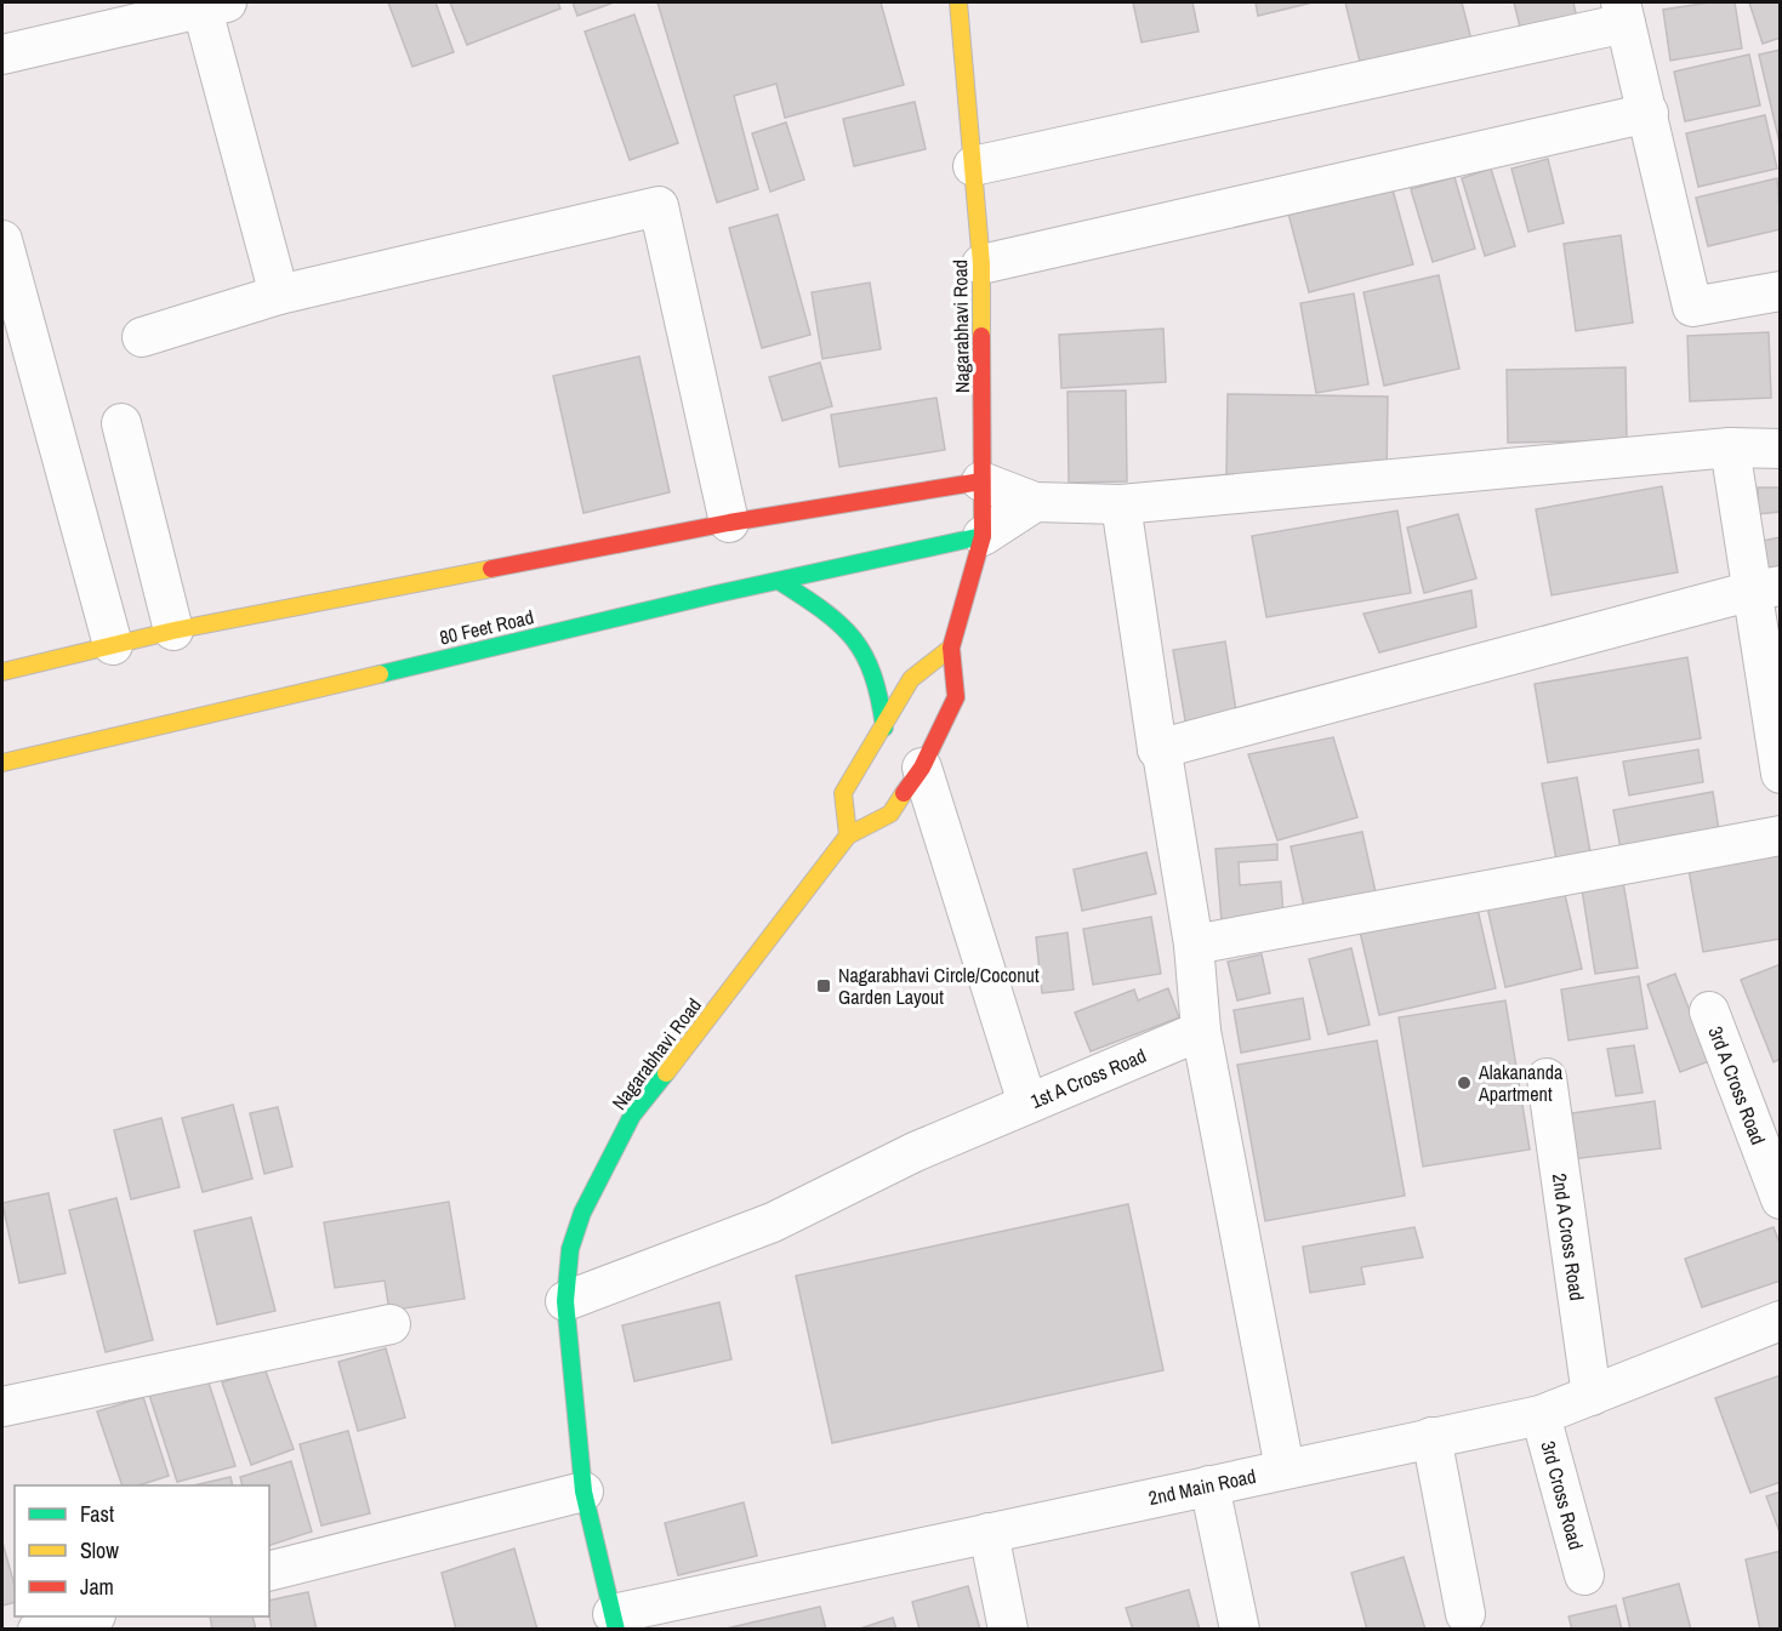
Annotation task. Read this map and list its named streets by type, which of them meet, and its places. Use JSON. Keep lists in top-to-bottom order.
{
  "streets": {
    "main road": ["Nagarabhavi Road", "80 Feet Road"],
    "street": [
      "1st A Cross Road",
      "3rd A Cross Road",
      "2nd A Cross Road",
      "2nd Main Road",
      "3rd Cross Road"
    ]
  },
  "crossings": [
    ["Nagarabhavi Road", "80 Feet Road"],
    ["Nagarabhavi Road", "1st A Cross Road"],
    ["Nagarabhavi Road", "2nd Main Road"],
    ["2nd A Cross Road", "2nd Main Road"],
    ["2nd Main Road", "3rd Cross Road"]
  ],
  "places": {
    "transit": ["Nagarabhavi Circle/Coconut Garden Layout"],
    "other": ["Alakananda Apartment"]
  },
  "legend": ["Fast", "Slow", "Jam"]
}
